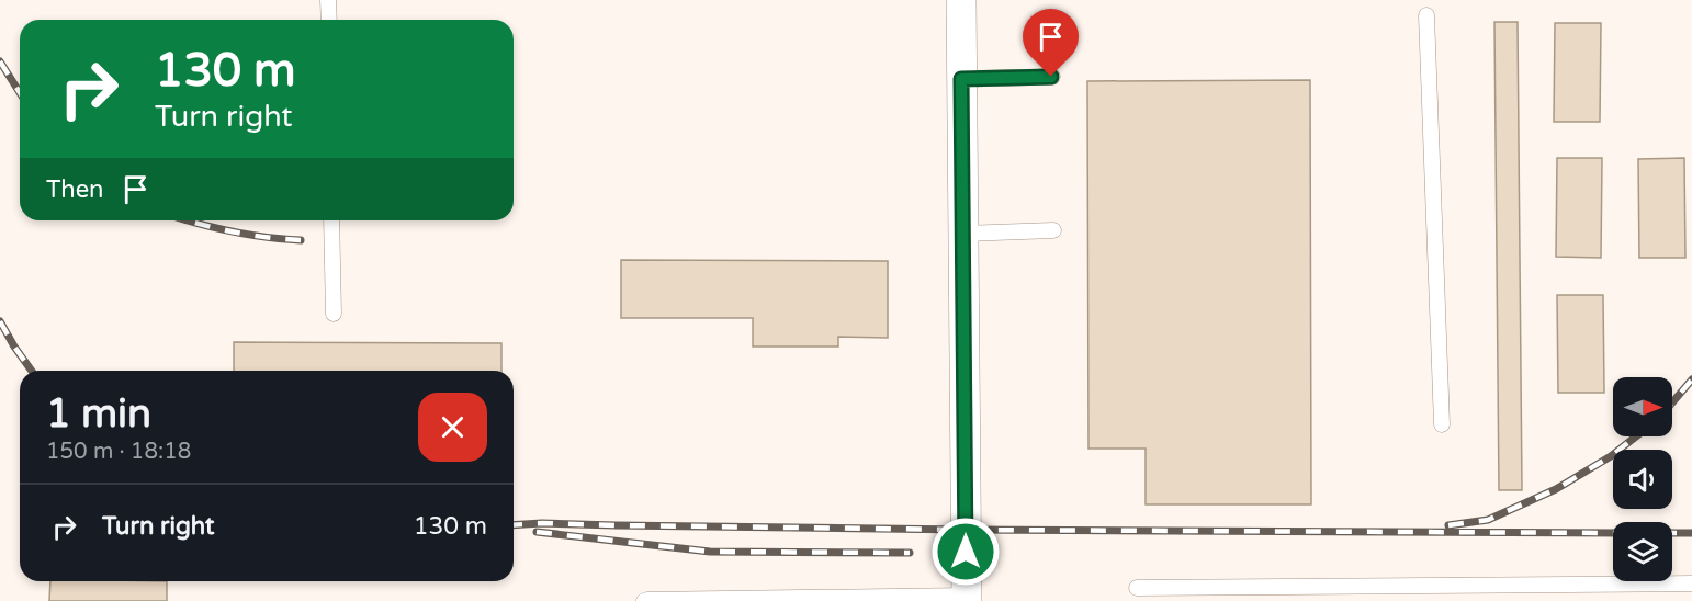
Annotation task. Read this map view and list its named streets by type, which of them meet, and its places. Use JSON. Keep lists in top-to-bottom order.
{
  "north": "right",
  "page": {
    "turn": ["130 m", "Turn right"],
    "then": "Then",
    "heading": ["1 min", "150 m · 18:18"],
    "list": [
      {
        "name": "Turn right",
        "value": "130 m"
      }
    ]
  }
}
